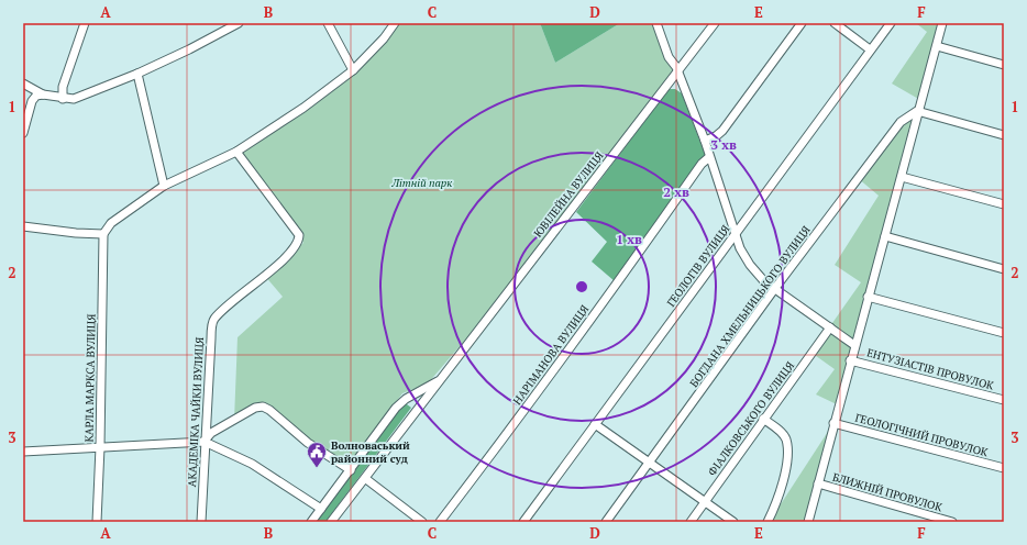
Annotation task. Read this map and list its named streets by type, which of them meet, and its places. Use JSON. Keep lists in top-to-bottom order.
{
  "streets": {
    "street": [
      "ЮВІЛЕЙНА ВУЛИЦЯ",
      "ГЕОЛОГІВ ВУЛИЦЯ",
      "БОГДАНА ХМЕЛЬНИЦЬКОГО ВУЛИЦЯ",
      "НАРІМАНОВА ВУЛИЦЯ",
      "ЕНТУЗІАСТІВ ПРОВУЛОК",
      "КАРЛА МАРКСА ВУЛИЦЯ",
      "АКАДЕМІКА ЧАЙКИ ВУЛИЦЯ",
      "ФІАЛКОВСЬКОГО ВУЛИЦЯ",
      "ГЕОЛОГІЧНИЙ ПРОВУЛОК",
      "БЛИЖНІЙ ПРОВУЛОК"
    ]
  },
  "parks": ["Літній парк"],
  "places": {
    "public building": ["Волноваський районний суд"]
  },
  "grid": {
    "columns": [
      "A",
      "B",
      "C",
      "D",
      "E",
      "F"
    ],
    "rows": ["1", "2", "3"]
  },
  "rings": ["3 хв", "2 хв", "1 хв"]
}
